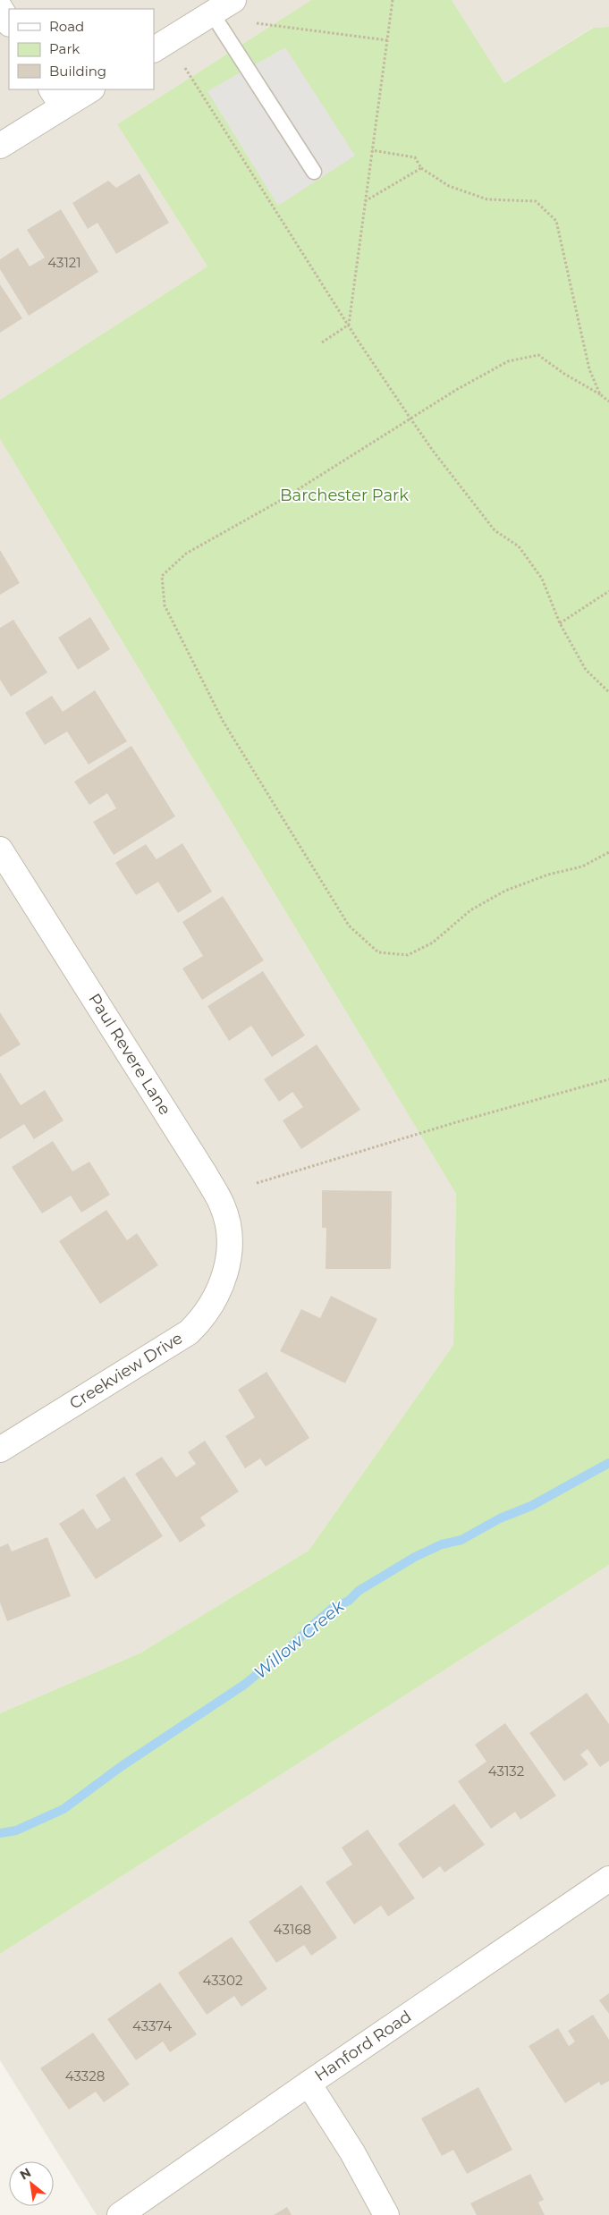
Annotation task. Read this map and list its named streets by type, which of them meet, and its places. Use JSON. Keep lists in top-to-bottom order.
{
  "streets": {
    "street": ["Paul Revere Lane", "Creekview Drive", "Hanford Road"]
  },
  "crossings": [
    ["Paul Revere Lane", "Creekview Drive"]
  ],
  "water": ["Willow Creek"],
  "parks": ["Barchester Park"],
  "house_numbers": [
    "43121",
    "43132",
    "43168",
    "43302",
    "43374",
    "43328"
  ],
  "legend": ["Road", "Park", "Building"],
  "north": "top left"
}
